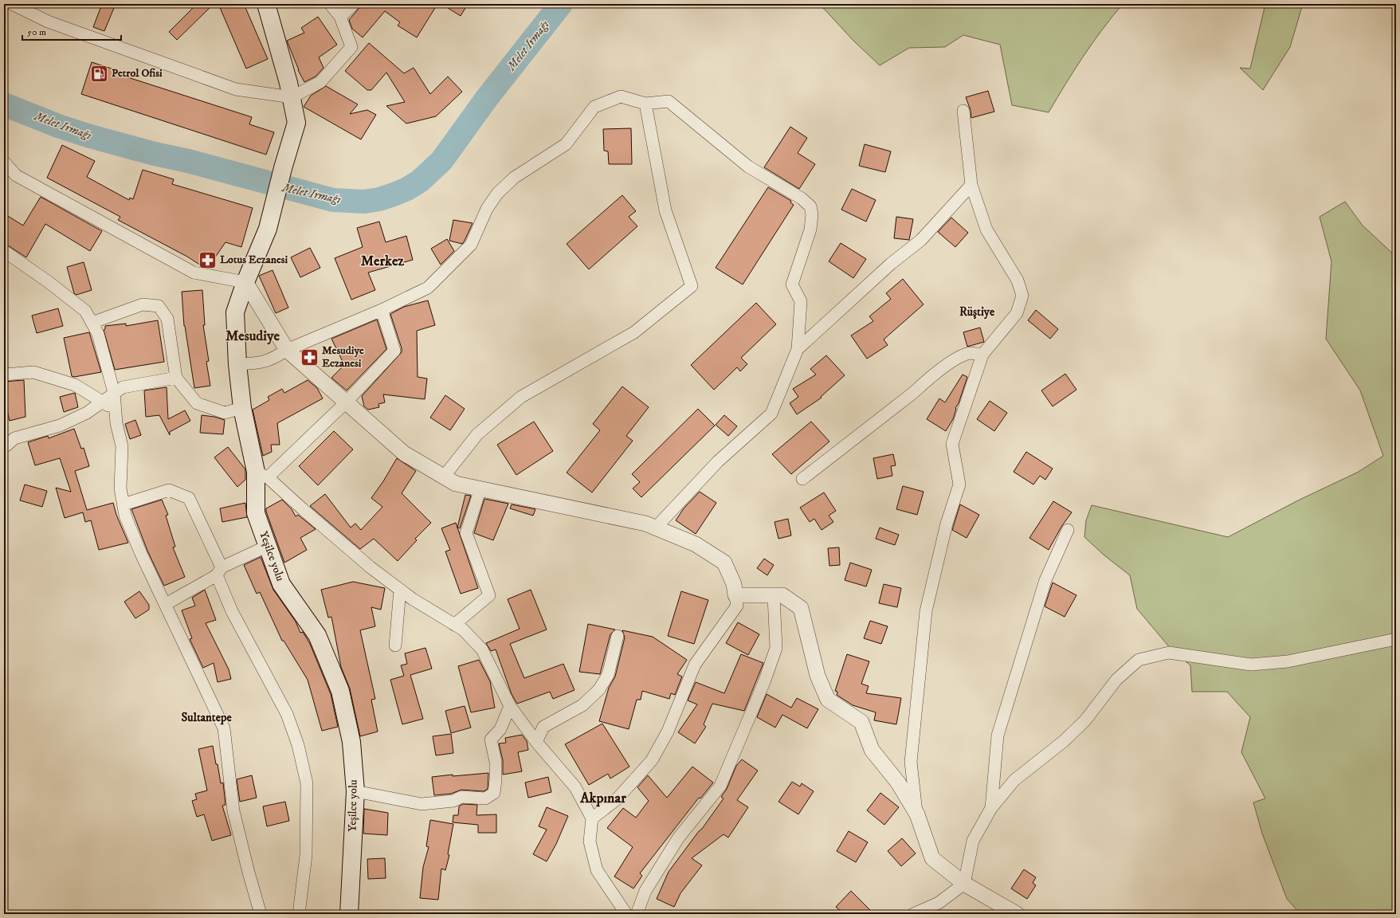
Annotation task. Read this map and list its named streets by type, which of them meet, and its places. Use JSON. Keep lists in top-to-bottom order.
{
  "streets": {
    "main road": ["Yeşilce yolu"]
  },
  "districts": [
    "Merkez",
    "Rüştiye",
    "Mesudiye",
    "Sultantepe",
    "Akpınar"
  ],
  "water": ["Melet Irmağı"],
  "places": {
    "fuel station": ["Petrol Ofisi"],
    "pharmacy": ["Lotus Eczanesi", "Mesudiye Eczanesi"]
  },
  "scale_bar": "50 m"
}
